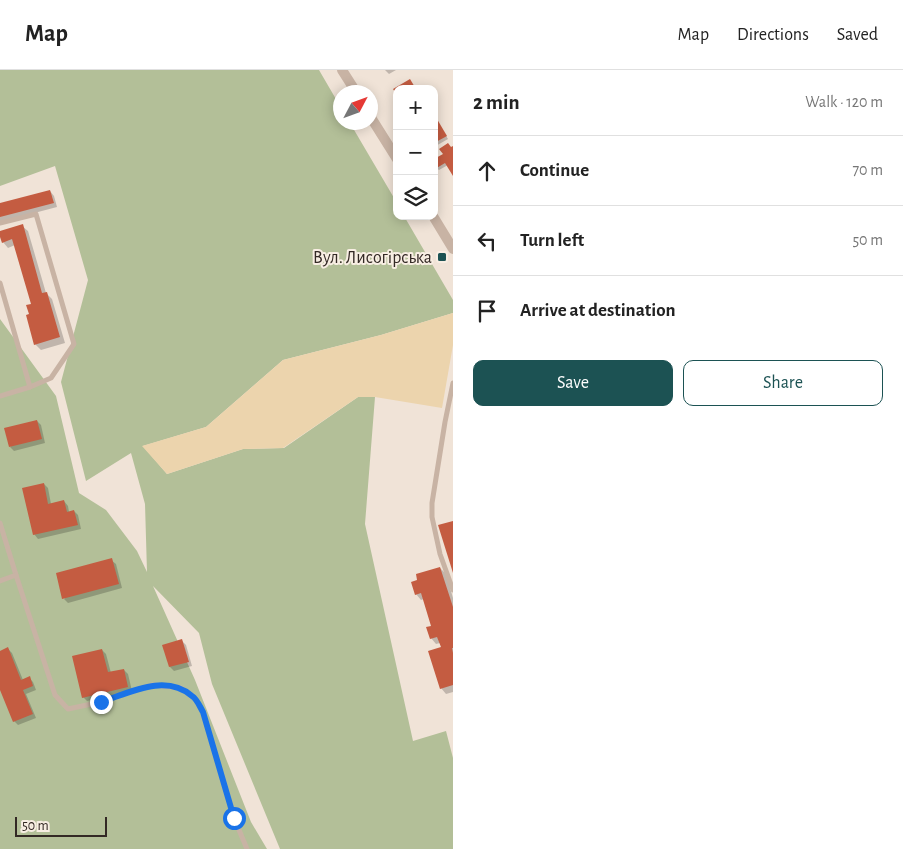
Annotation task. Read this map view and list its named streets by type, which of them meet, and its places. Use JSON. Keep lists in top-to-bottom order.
{
  "places": {
    "transit": ["Вул. Лисогірська"]
  },
  "scale_bar": "50 m",
  "north": "top right",
  "page": {
    "header": "Map",
    "nav": ["Map", "Directions", "Saved"],
    "heading": ["2 min", "Walk · 120 m"],
    "map_buttons": ["+", "−"],
    "list": [
      ["Continue", "70 m"],
      ["Turn left", "50 m"],
      "Arrive at destination"
    ],
    "buttons": ["Save", "Share"],
    "scale": "50 m"
  }
}
